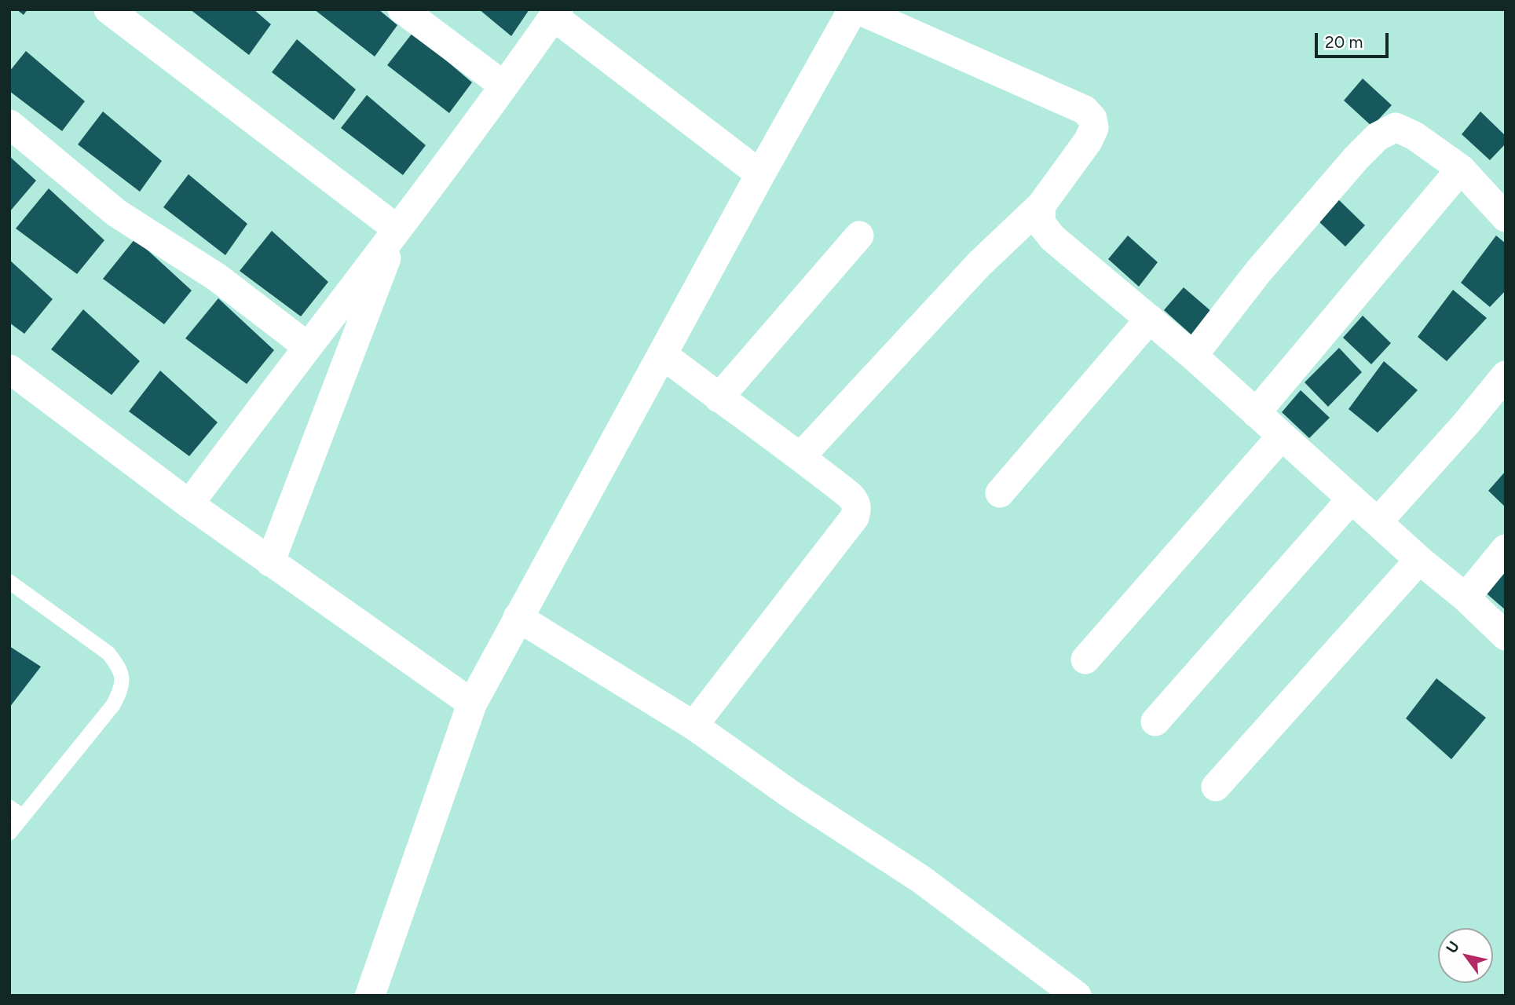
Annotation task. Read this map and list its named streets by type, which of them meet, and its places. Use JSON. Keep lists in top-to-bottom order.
{
  "scale_bar": "20 m",
  "north": "top left"
}
